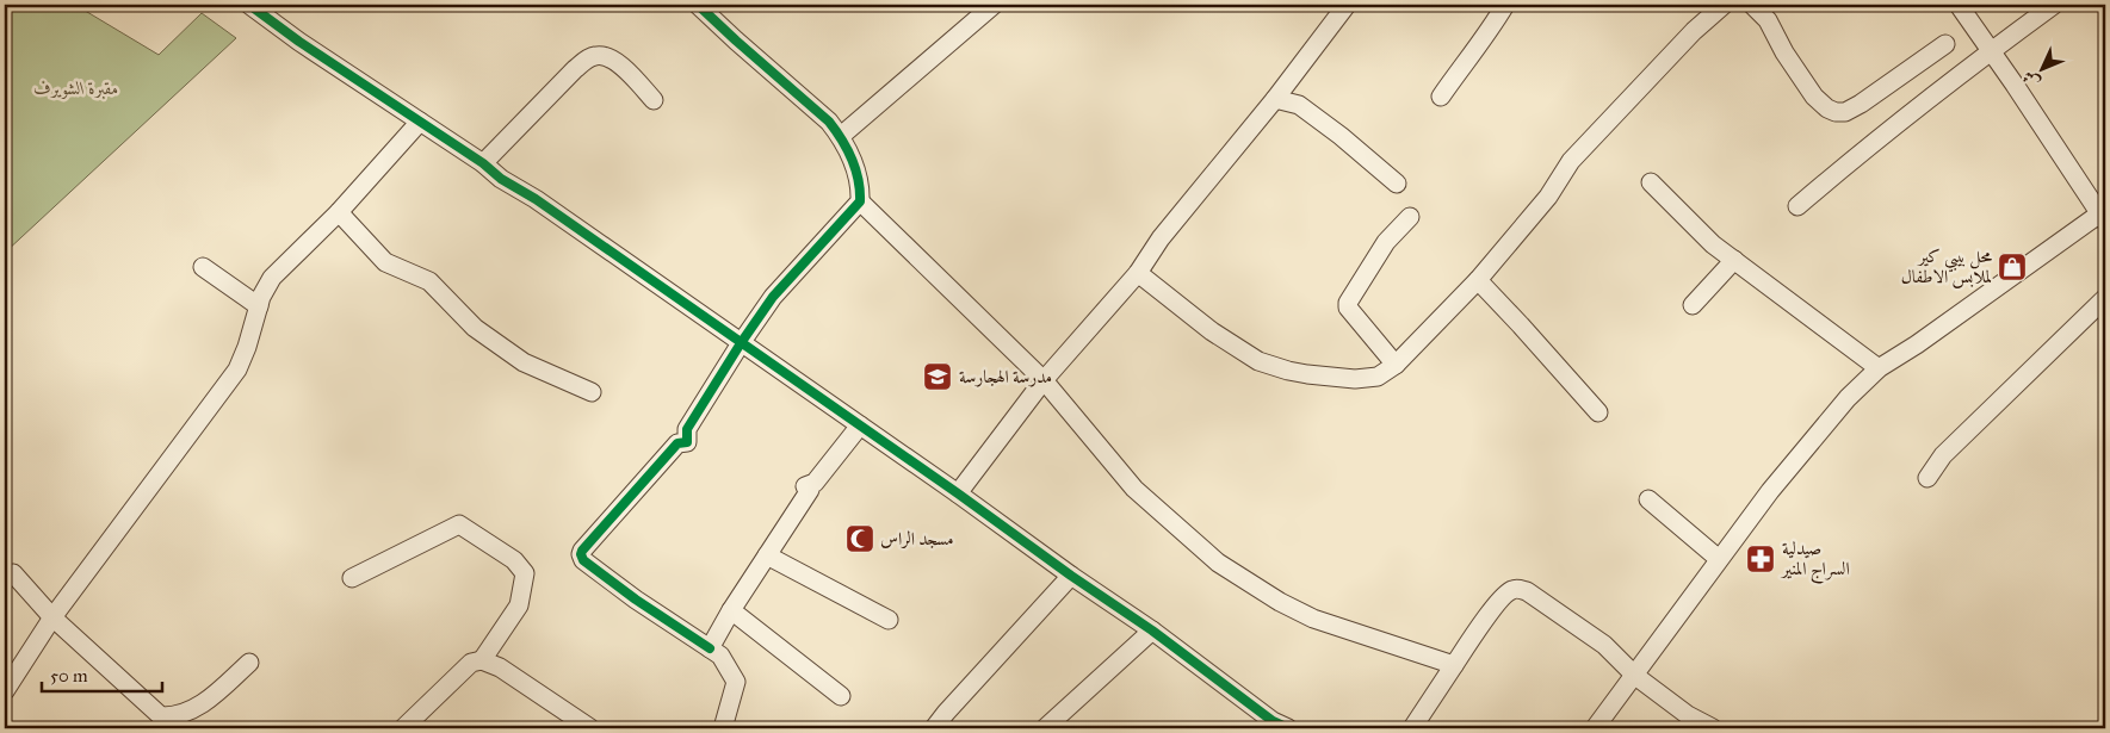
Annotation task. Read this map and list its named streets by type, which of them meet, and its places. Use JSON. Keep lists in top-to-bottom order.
{
  "parks": ["مقبرة الشويرف"],
  "places": {
    "shop": ["محل بيبي كير لملابس الاطفال"],
    "school or university": ["مدرسة الهجارسة"],
    "mosque": ["مسجد الراس"],
    "pharmacy": ["صيدلية السراج المنير"]
  },
  "scale_bar": "50 m",
  "north": "bottom left"
}
